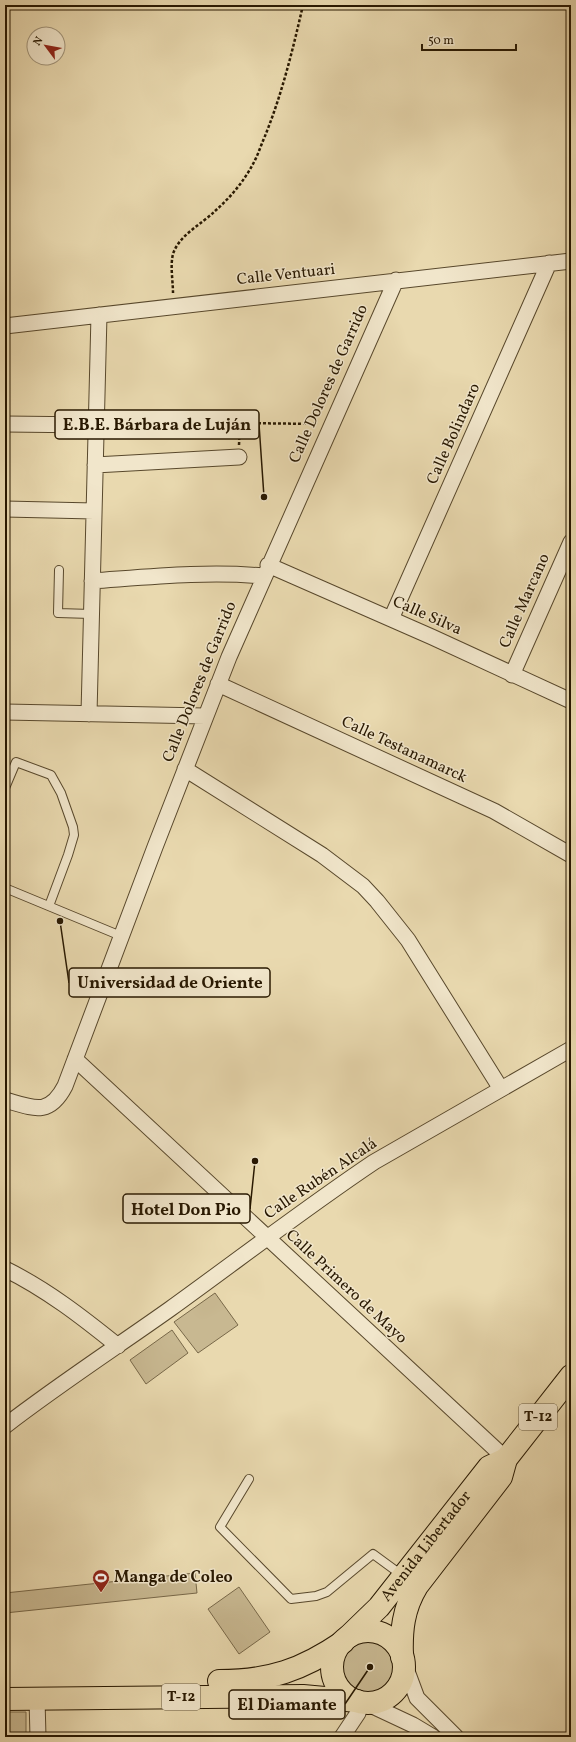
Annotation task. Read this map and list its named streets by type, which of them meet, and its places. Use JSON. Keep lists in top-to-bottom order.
{
  "streets": {
    "highway": ["T-12", "Avenida Libertador"],
    "street": [
      "Calle Ventuari",
      "Calle Dolores de Garrido",
      "Calle Bolindaro",
      "Calle Marcano",
      "Calle Silva",
      "Calle Testanamarck",
      "Calle Rubén Alcalá",
      "Calle Primero de Mayo"
    ]
  },
  "crossings": [
    ["Calle Ventuari", "Calle Dolores de Garrido"],
    ["Calle Ventuari", "Calle Bolindaro"],
    ["Calle Dolores de Garrido", "Calle Silva"],
    ["Calle Dolores de Garrido", "Calle Testanamarck"],
    ["Calle Dolores de Garrido", "Calle Primero de Mayo"],
    ["Calle Bolindaro", "Calle Silva"],
    ["Calle Marcano", "Calle Silva"],
    ["Calle Rubén Alcalá", "Calle Primero de Mayo"],
    ["Calle Primero de Mayo", "Avenida Libertador"],
    ["T-12", "Avenida Libertador"]
  ],
  "places": {
    "other": [
      "E.B.E. Bárbara de Luján",
      "Universidad de Oriente",
      "Hotel Don Pio",
      "El Diamante"
    ],
    "sports": ["Manga de Coleo"]
  },
  "scale_bar": "50 m",
  "north": "top left"
}
